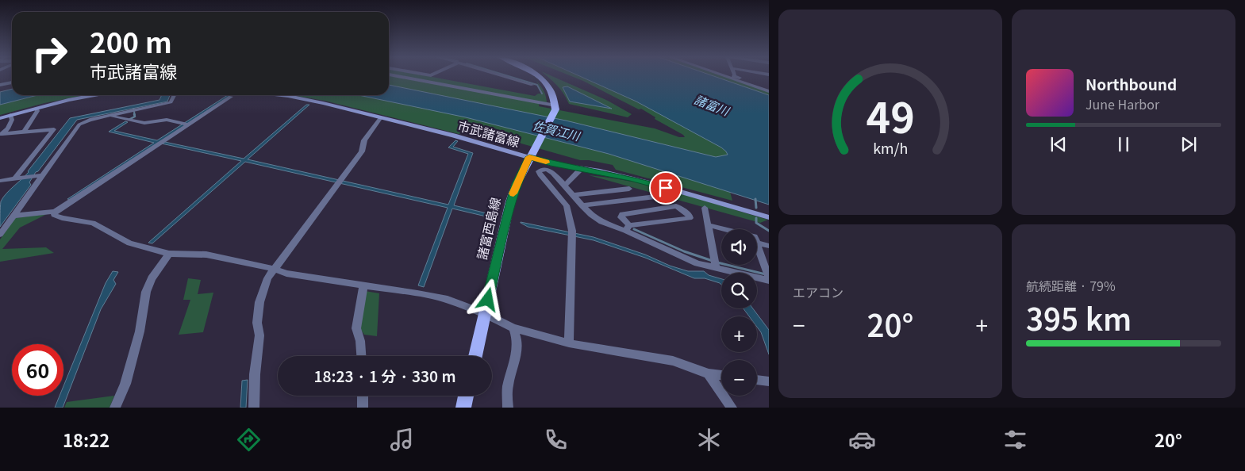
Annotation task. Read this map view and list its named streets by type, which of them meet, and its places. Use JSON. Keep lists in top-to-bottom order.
{
  "streets": {
    "main road": ["市武諸富線", "諸富西島線"]
  },
  "crossings": [
    ["市武諸富線", "諸富西島線"]
  ],
  "water": ["諸富川", "佐賀江川"],
  "page": {
    "turn": ["200 m", "市武諸富線"],
    "song": ["Northbound", "June Harbor"],
    "tile": [
      "エアコン",
      ["航続距離 · 79%", "395 km"]
    ],
    "map_buttons": ["+", "−"],
    "heat": ["−", "20°", "+"],
    "limit": "60",
    "trip": "18:23 · 1 分 · 330 m",
    "tabs": ["18:22", "20°"],
    "gauge": ["49", "km/h"]
  }
}
